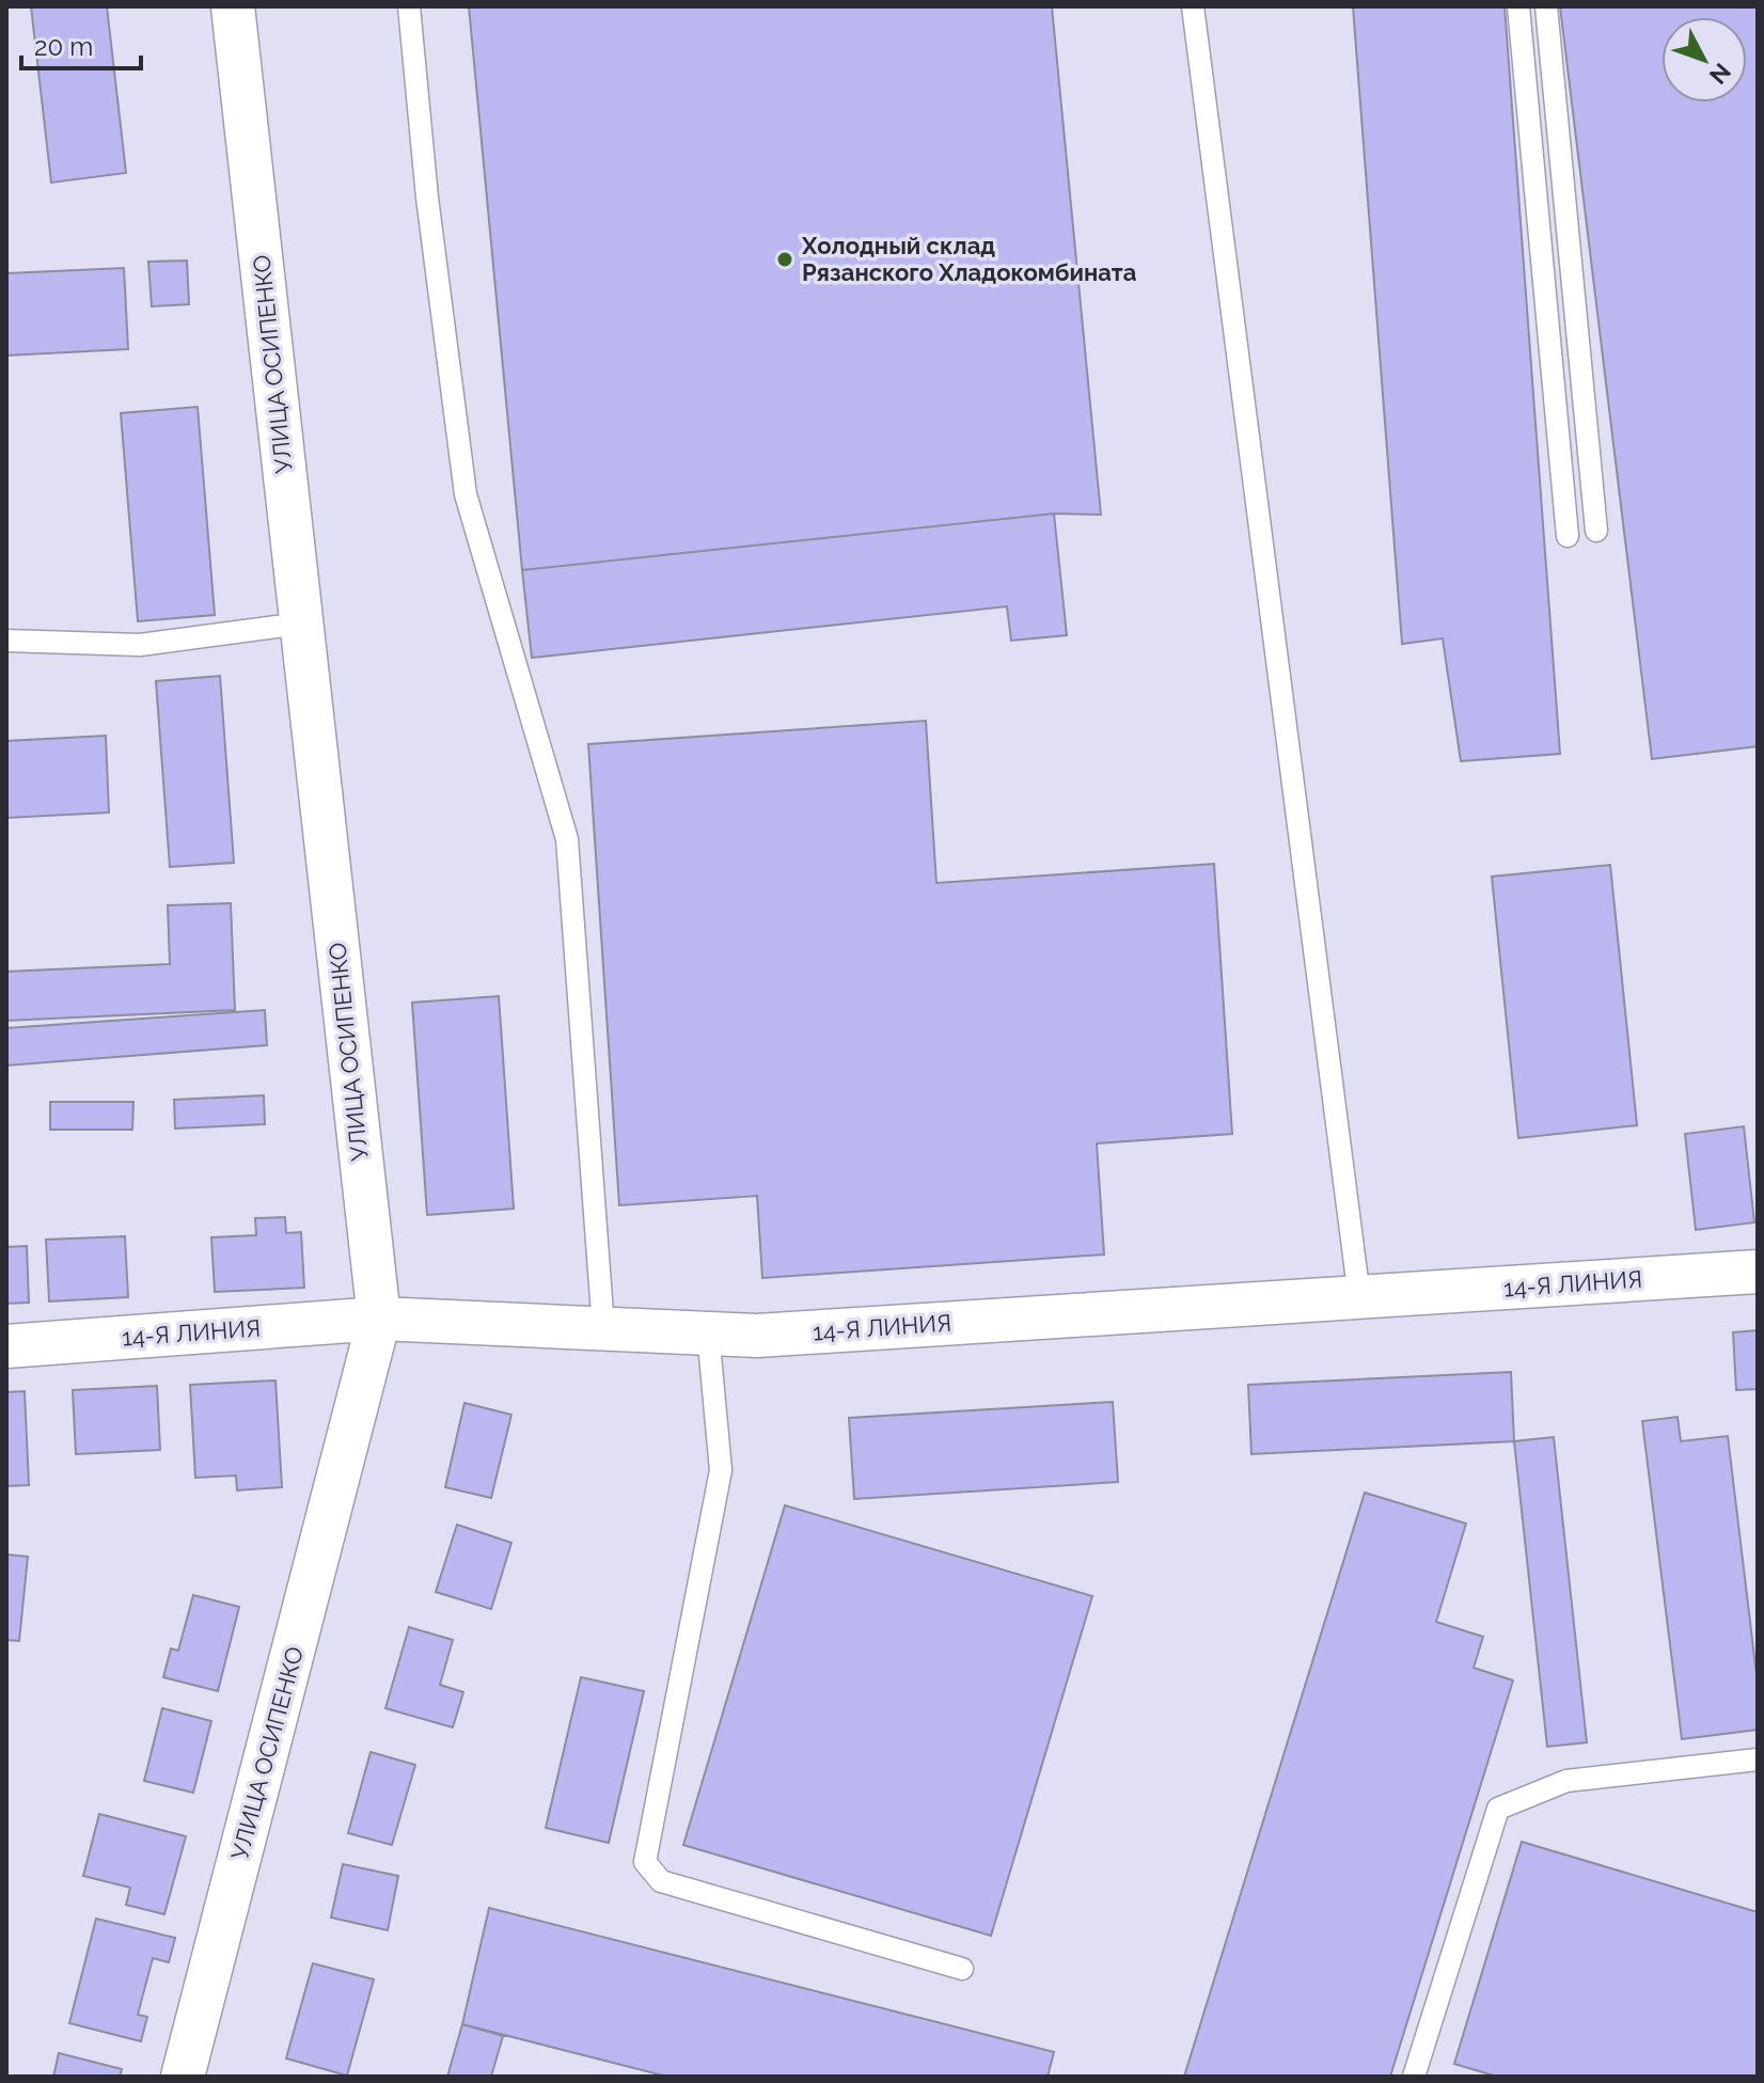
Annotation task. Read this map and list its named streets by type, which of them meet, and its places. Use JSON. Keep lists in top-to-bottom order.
{
  "streets": {
    "street": ["УЛИЦА ОСИПЕНКО", "14-Я ЛИНИЯ"]
  },
  "crossings": [
    ["УЛИЦА ОСИПЕНКО", "14-Я ЛИНИЯ"]
  ],
  "places": ["Холодный склад Рязанского Хладокомбината"],
  "scale_bar": "20 m",
  "north": "bottom right"
}
